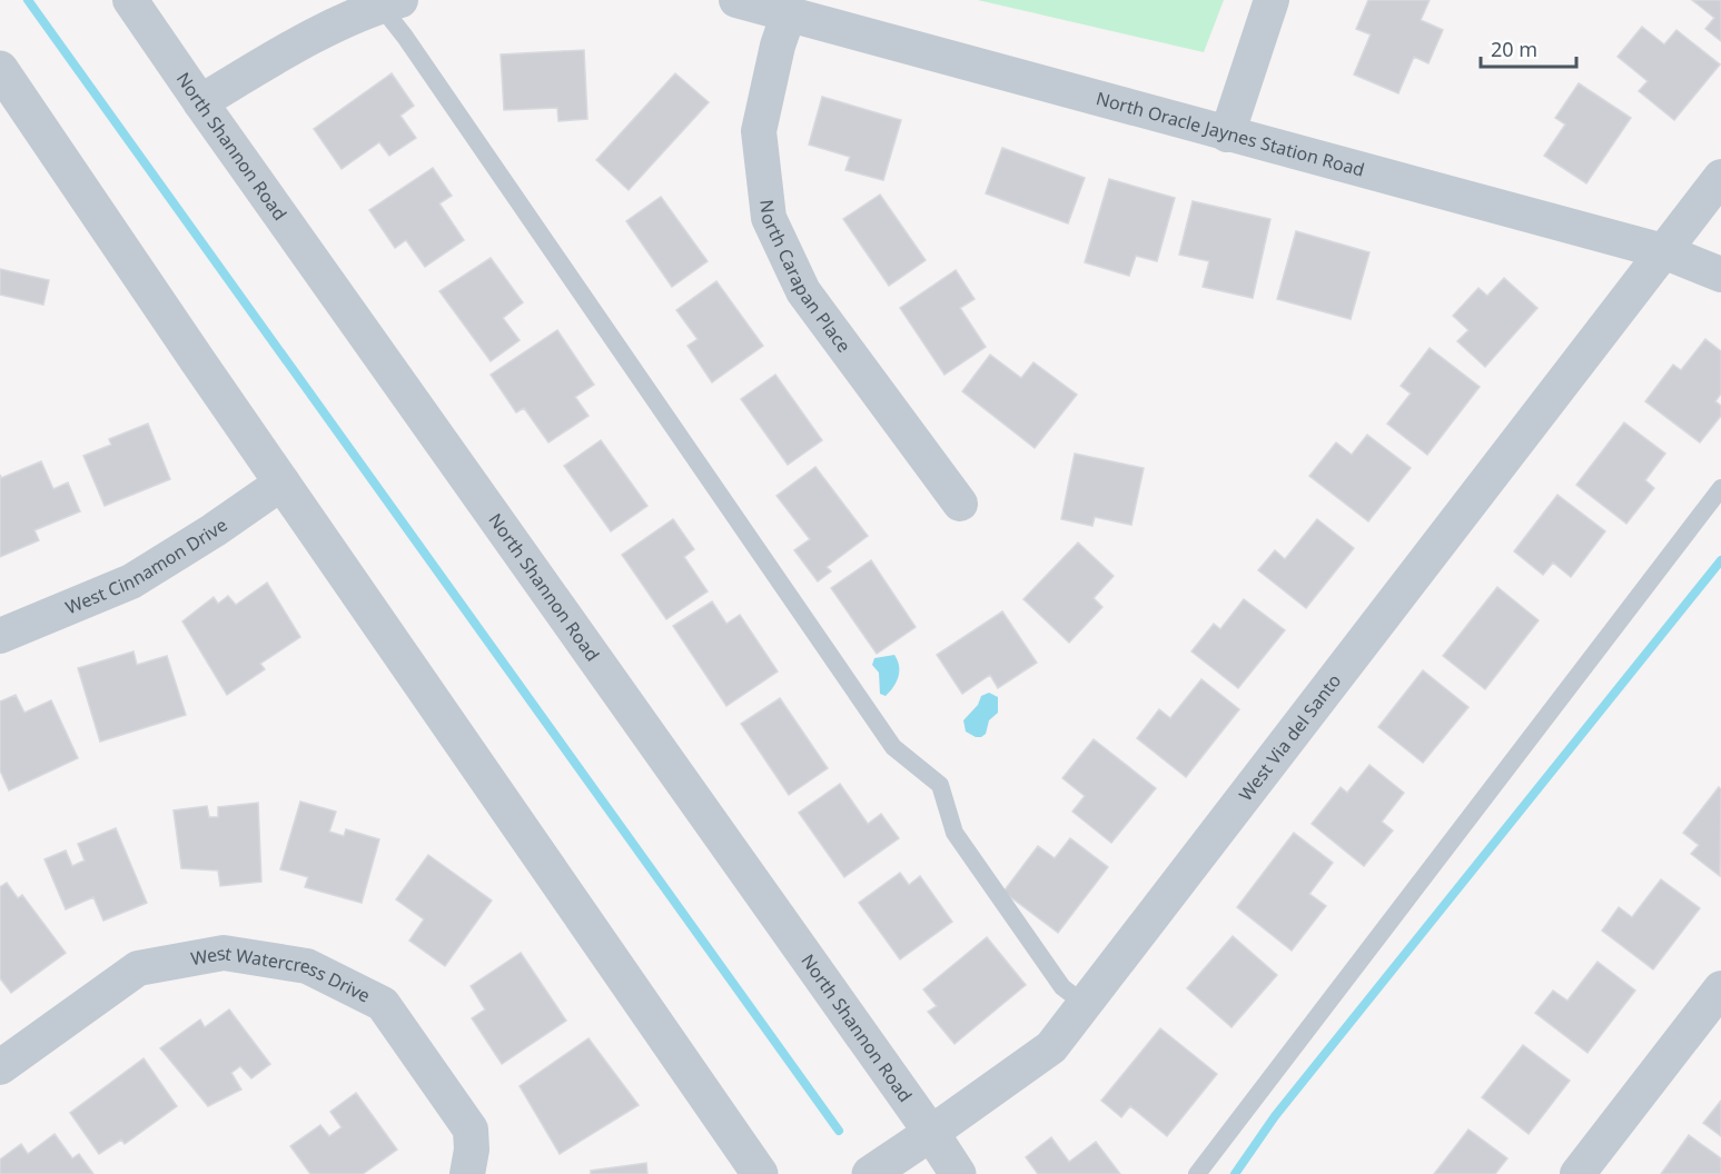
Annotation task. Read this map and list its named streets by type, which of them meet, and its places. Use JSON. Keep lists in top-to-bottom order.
{
  "streets": {
    "street": [
      "North Oracle Jaynes Station Road",
      "North Shannon Road",
      "North Carapan Place",
      "West Cinnamon Drive",
      "West Via del Santo",
      "West Watercress Drive"
    ]
  },
  "crossings": [
    ["North Oracle Jaynes Station Road", "North Carapan Place"],
    ["North Oracle Jaynes Station Road", "West Via del Santo"],
    ["North Shannon Road", "West Via del Santo"]
  ],
  "scale_bar": "20 m"
}
